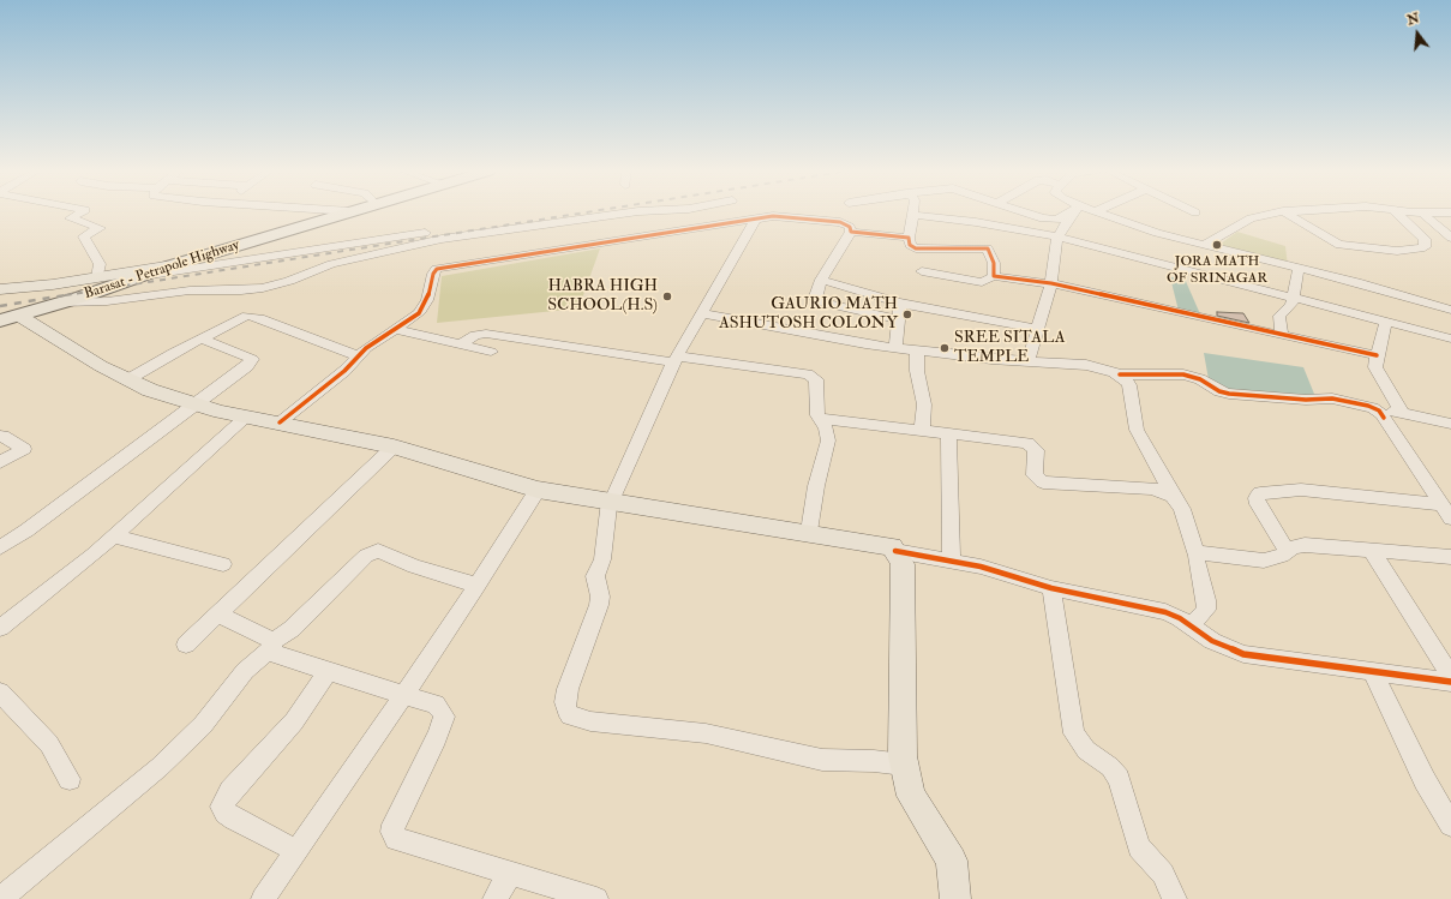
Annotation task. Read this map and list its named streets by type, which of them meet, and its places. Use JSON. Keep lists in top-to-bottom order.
{
  "streets": {
    "highway": ["Barasat - Petrapole Highway"]
  },
  "places": [
    "JORA MATH OF SRINAGAR",
    "HABRA HIGH SCHOOL(H.S)",
    "GAURIO MATH ASHUTOSH COLONY",
    "SREE SITALA TEMPLE"
  ],
  "north": "top"
}
